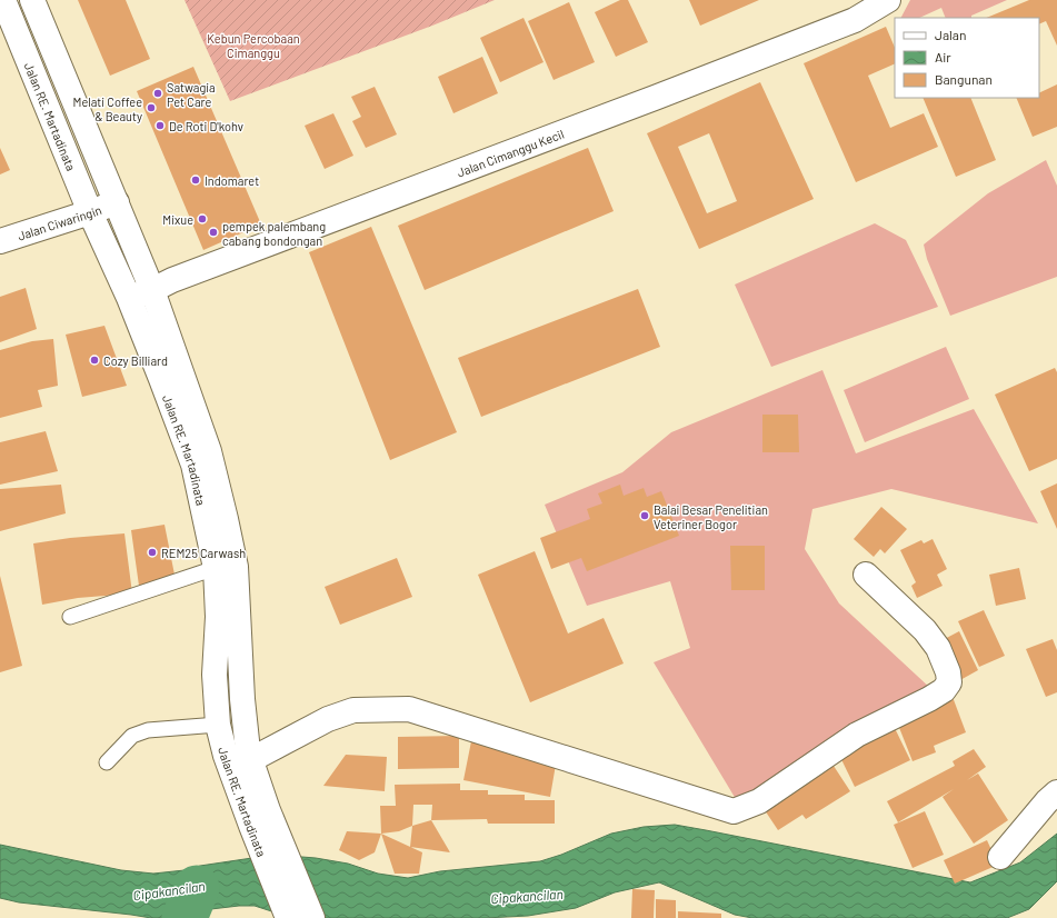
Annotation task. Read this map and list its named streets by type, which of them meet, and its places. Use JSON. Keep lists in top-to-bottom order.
{
  "streets": {
    "main road": ["Jalan RE. Martadinata", "Jalan Cimanggu Kecil", "Jalan Ciwaringin"]
  },
  "crossings": [
    ["Jalan RE. Martadinata", "Jalan Cimanggu Kecil"],
    ["Jalan RE. Martadinata", "Jalan Ciwaringin"]
  ],
  "water": ["Cipakancilan"],
  "parks": ["Kebun Percobaan Cimanggu"],
  "places": [
    "Satwagia Pet Care",
    "Melati Coffee & Beauty",
    "De Roti D'kohv",
    "Indomaret",
    "Mixue",
    "pempek palembang cabang bondongan",
    "Cozy Billiard",
    "Balai Besar Penelitian Veteriner Bogor",
    "REM25 Carwash"
  ],
  "legend": ["Jalan", "Air", "Bangunan"]
}
